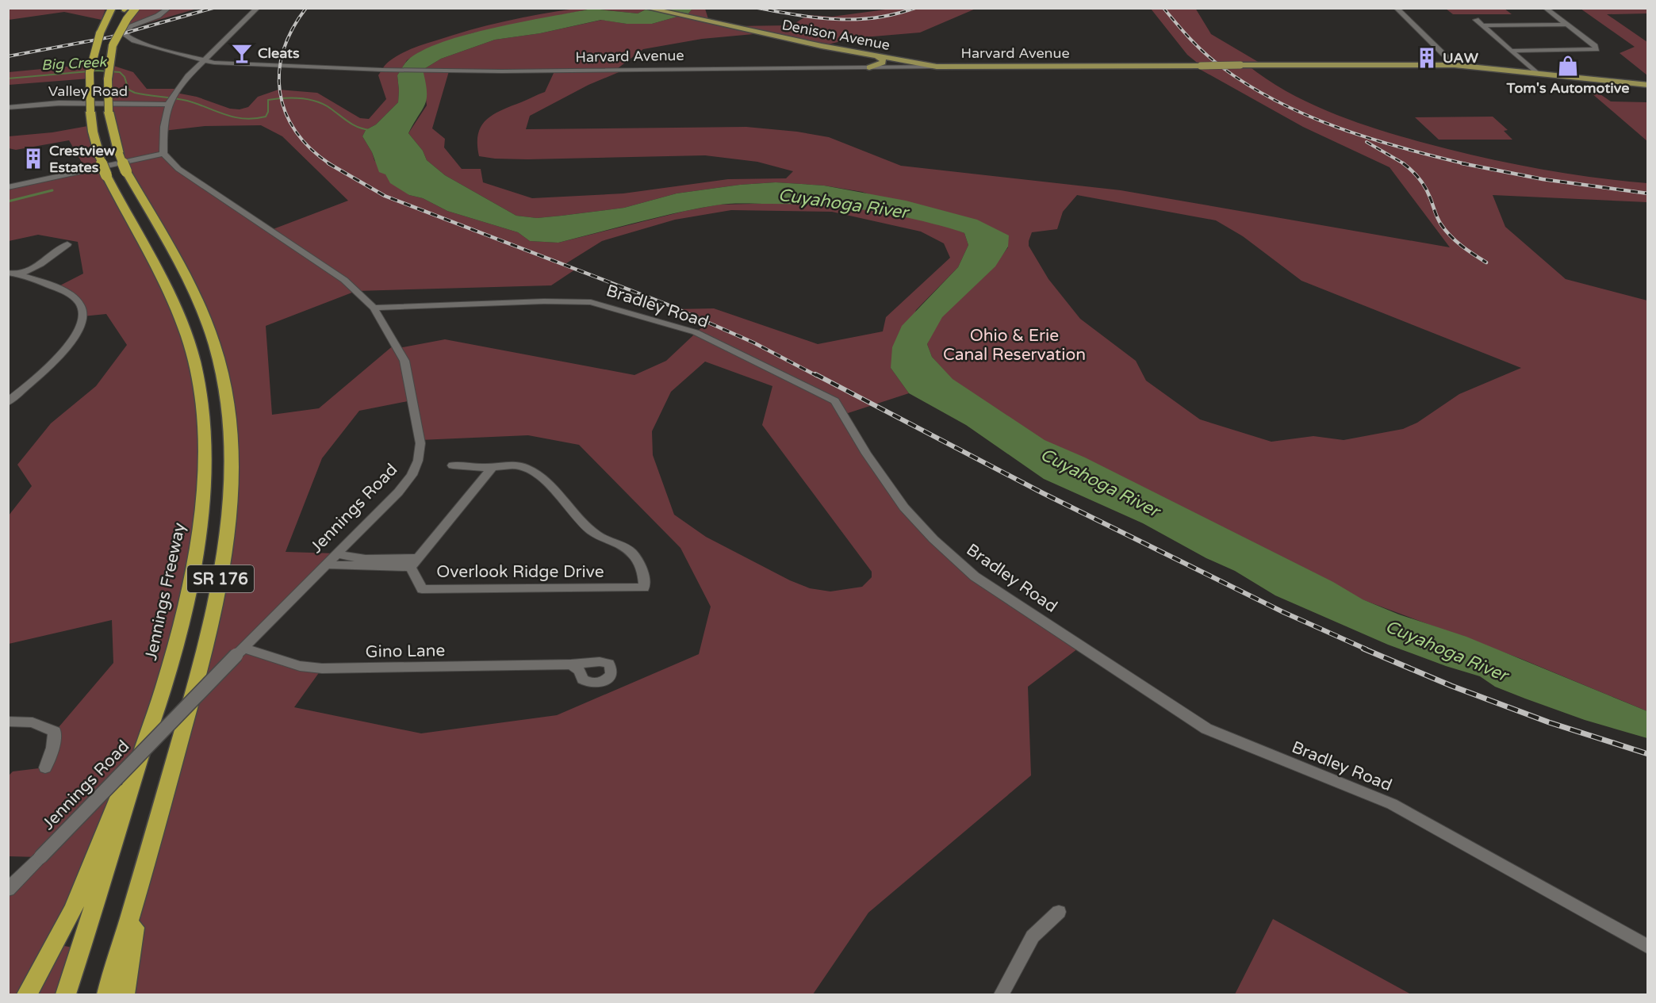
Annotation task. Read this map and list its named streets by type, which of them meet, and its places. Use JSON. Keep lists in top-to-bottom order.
{
  "streets": {
    "highway": ["SR 176", "Jennings Freeway"],
    "main road": ["Denison Avenue", "Harvard Avenue"],
    "street": [
      "Valley Road",
      "Bradley Road",
      "Jennings Road",
      "Overlook Ridge Drive",
      "Gino Lane"
    ]
  },
  "crossings": [
    ["Denison Avenue", "Harvard Avenue"],
    ["Bradley Road", "Jennings Road"],
    ["Jennings Road", "Overlook Ridge Drive"],
    ["Jennings Road", "Gino Lane"]
  ],
  "water": ["Big Creek", "Cuyahoga River"],
  "parks": ["Ohio & Erie Canal Reservation"],
  "places": {
    "bar": ["Cleats"],
    "building": ["UAW", "Crestview Estates"],
    "shop": ["Tom's Automotive"]
  }
}
